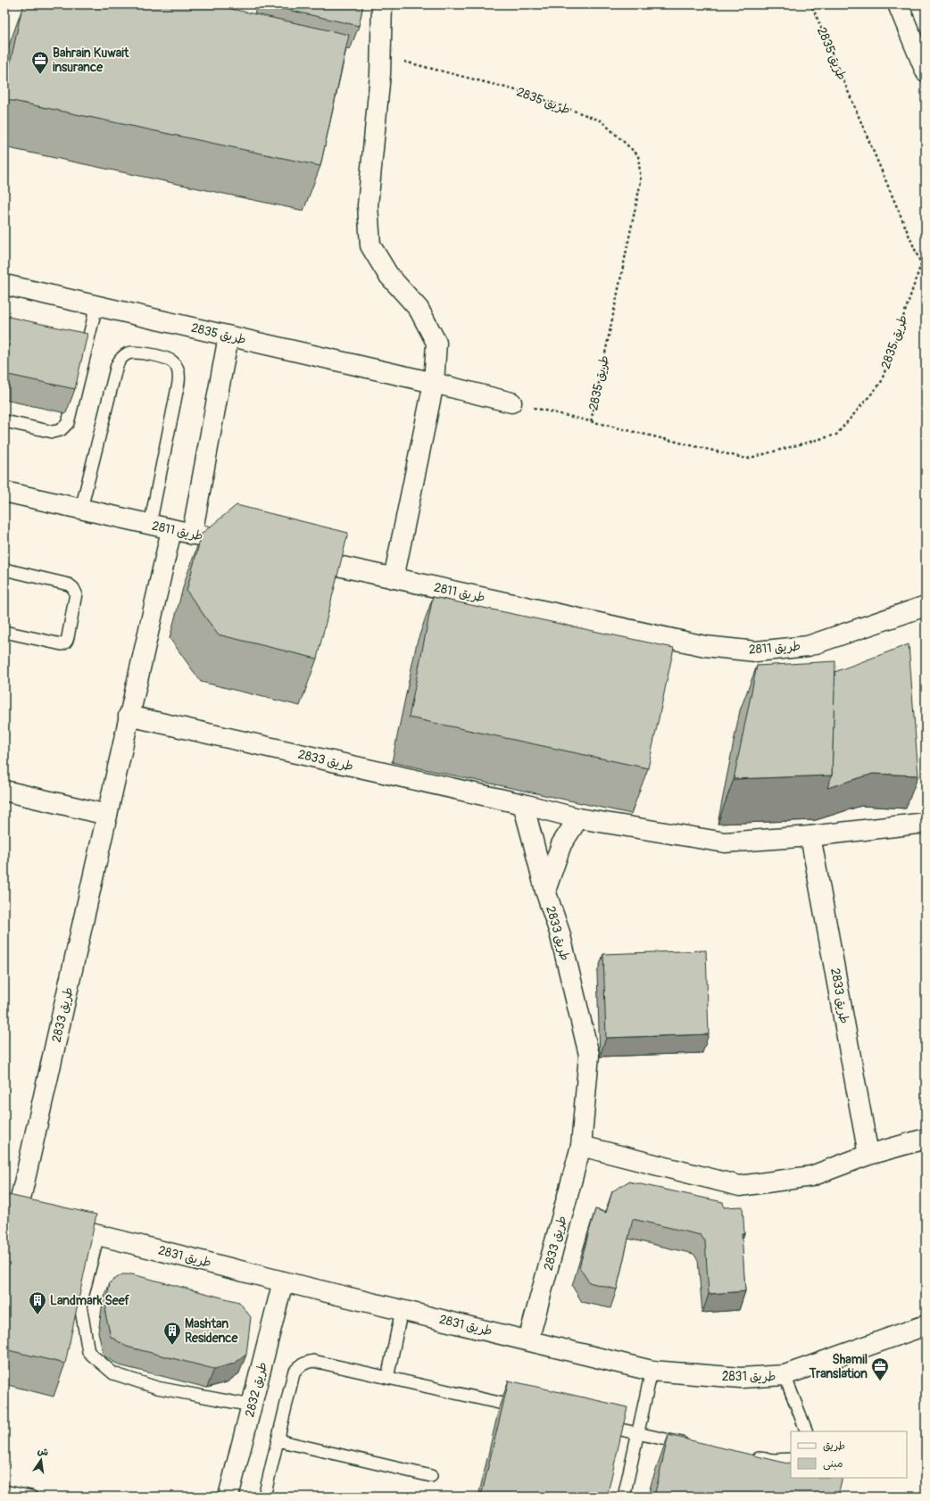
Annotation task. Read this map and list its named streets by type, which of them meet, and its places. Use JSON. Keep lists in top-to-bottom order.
{
  "streets": {
    "street": [
      "طريق 2835",
      "طريق 2811",
      "طريق 2833",
      "طريق 2831",
      "طريق 2832"
    ]
  },
  "crossings": [
    ["طريق 2811", "طريق 2833"],
    ["طريق 2833", "طريق 2831"],
    ["طريق 2831", "طريق 2832"]
  ],
  "places": {
    "office": ["Bahrain Kuwait insurance", "Shamil Translation"],
    "building": ["Landmark Seef", "Mashtan Residence"]
  },
  "legend": ["طريق", "مبنى"],
  "north": "top"
}
